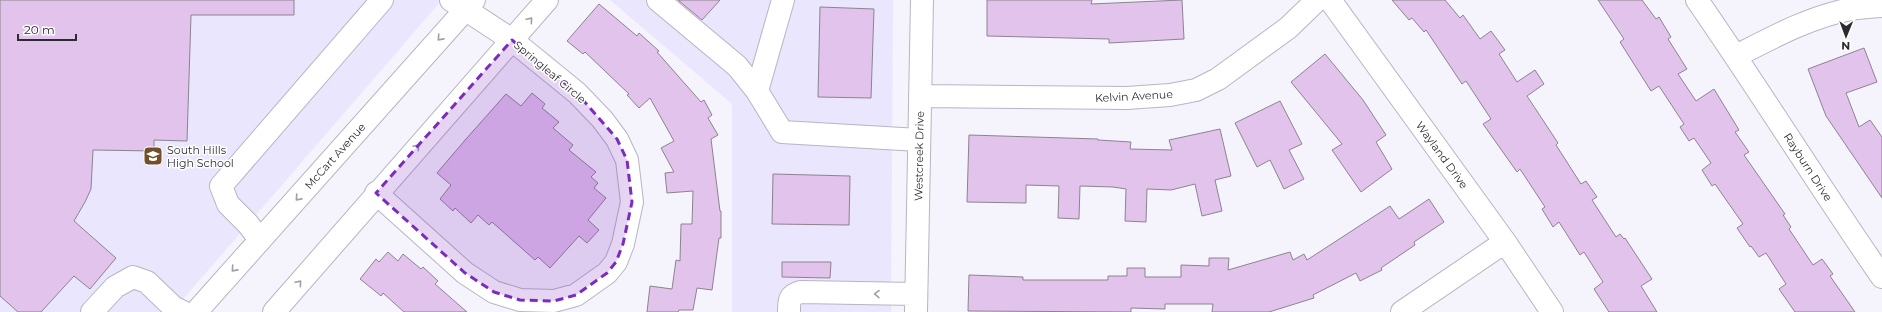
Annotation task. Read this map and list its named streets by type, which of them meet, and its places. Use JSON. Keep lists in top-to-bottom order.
{
  "streets": {
    "street": [
      "Springleaf Circle",
      "Kelvin Avenue",
      "Wayland Drive",
      "McCart Avenue",
      "Westcreek Drive",
      "Rayburn Drive"
    ]
  },
  "crossings": [
    ["Springleaf Circle", "McCart Avenue"],
    ["Kelvin Avenue", "Westcreek Drive"]
  ],
  "places": {
    "school or university": ["South Hills High School"]
  },
  "scale_bar": "20 m",
  "north": "bottom"
}
